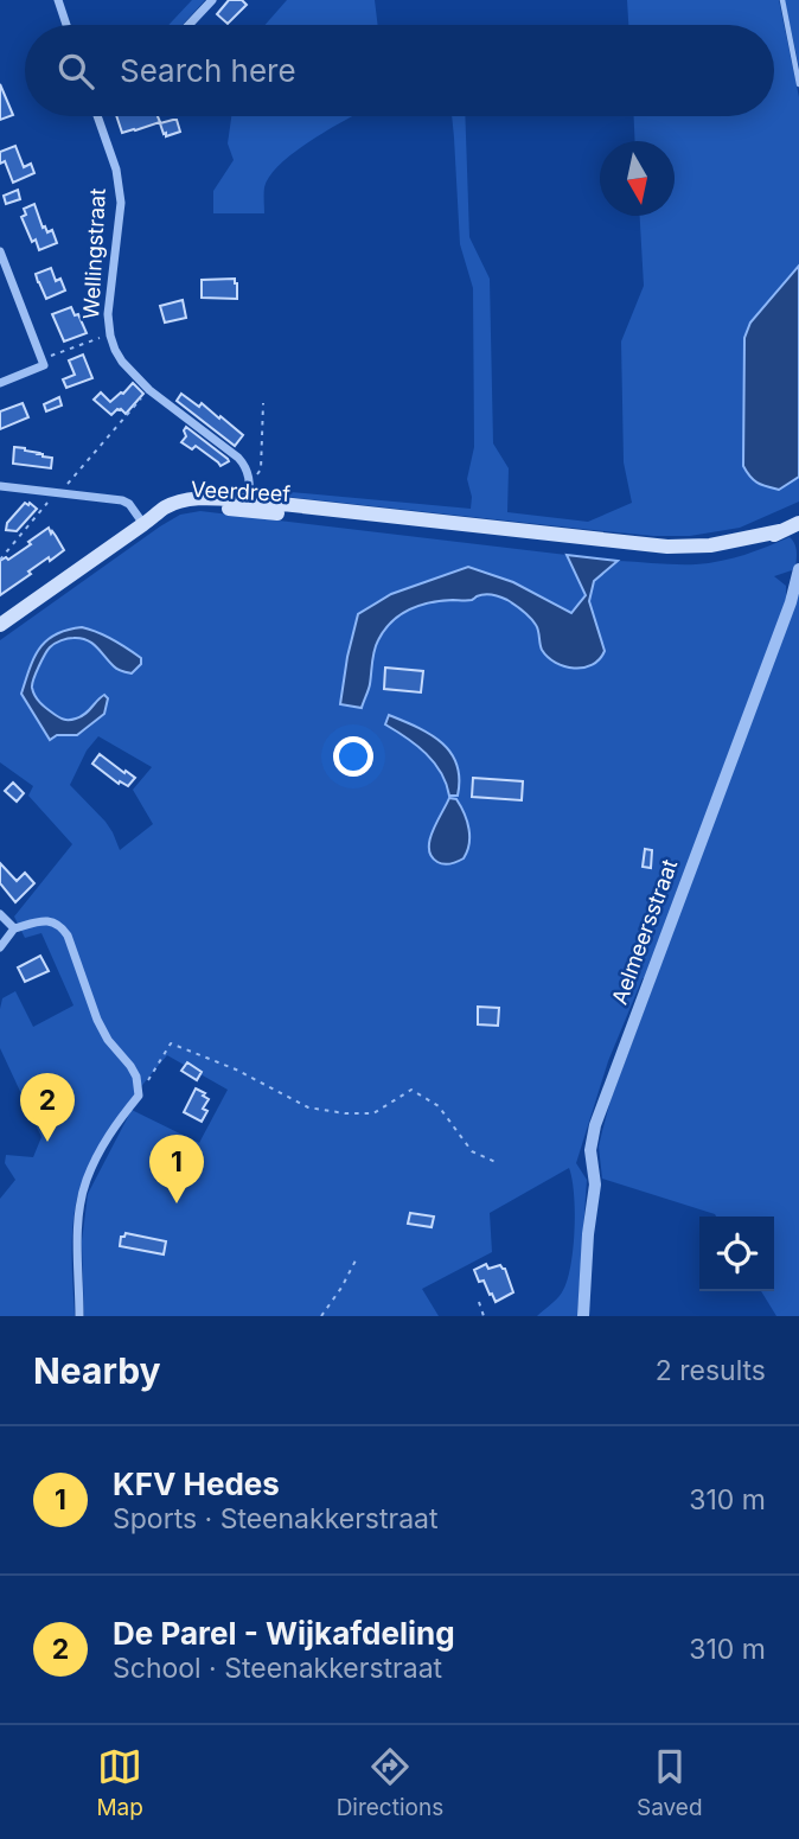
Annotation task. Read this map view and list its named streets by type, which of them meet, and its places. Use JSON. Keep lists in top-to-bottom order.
{
  "streets": {
    "main road": ["Veerdreef"],
    "street": ["Wellingstraat", "Aelmeersstraat"]
  },
  "north": "bottom",
  "page": {
    "search": "Search here",
    "pins": ["2", "1"],
    "heading": ["Nearby", "2 results"],
    "list": [
      {
        "mark": "1",
        "name": "KFV Hedes",
        "note": "Sports · Steenakkerstraat",
        "value": "310 m"
      },
      {
        "mark": "2",
        "name": "De Parel - Wijkafdeling",
        "note": "School · Steenakkerstraat",
        "value": "310 m"
      }
    ],
    "nav": ["Map", "Directions", "Saved"]
  }
}
